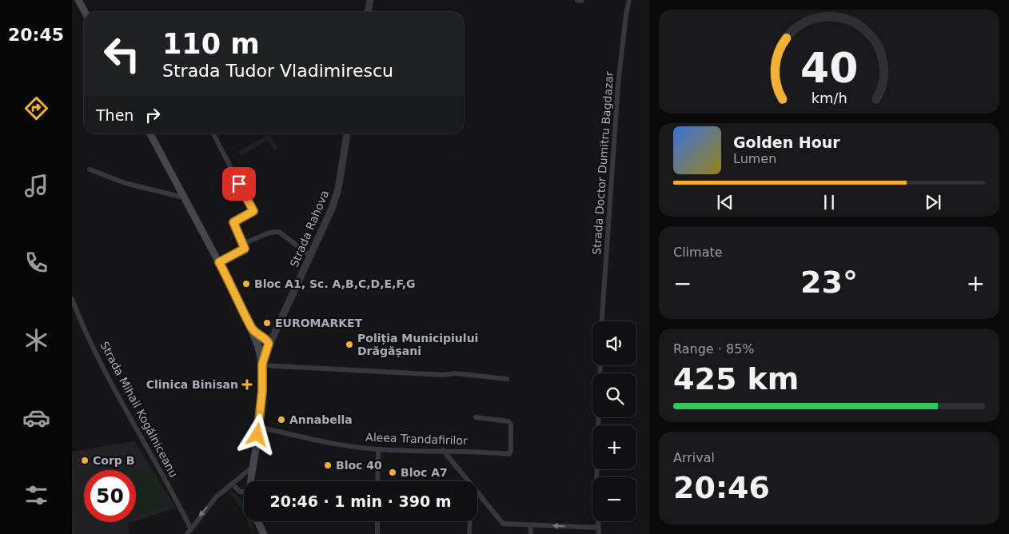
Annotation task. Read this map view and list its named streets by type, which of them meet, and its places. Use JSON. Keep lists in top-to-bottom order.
{
  "streets": {
    "street": [
      "Strada Doctor Dumitru Bagdazar",
      "Strada Rahova",
      "Strada Mihail Kogălniceanu",
      "Aleea Trandafirilor"
    ]
  },
  "places": {
    "other": [
      "Bloc A1, Sc. A,B,C,D,E,F,G",
      "EUROMARKET",
      "Poliția Municipiului Drăgășani",
      "Annabella",
      "Corp B",
      "Bloc 40",
      "Bloc A7"
    ],
    "health": ["Clinica Binisan"]
  },
  "page": {
    "tabs": "20:45",
    "turn": ["110 m", "Strada Tudor Vladimirescu"],
    "then": "Then",
    "song": ["Golden Hour", "Lumen"],
    "tile": [
      "Climate",
      ["Range · 85%", "425 km"],
      ["Arrival", "20:46"]
    ],
    "heat": ["−", "23°", "+"],
    "map_buttons": ["+", "−"],
    "limit": "50",
    "trip": "20:46 · 1 min · 390 m",
    "gauge": ["40", "km/h"]
  }
}
